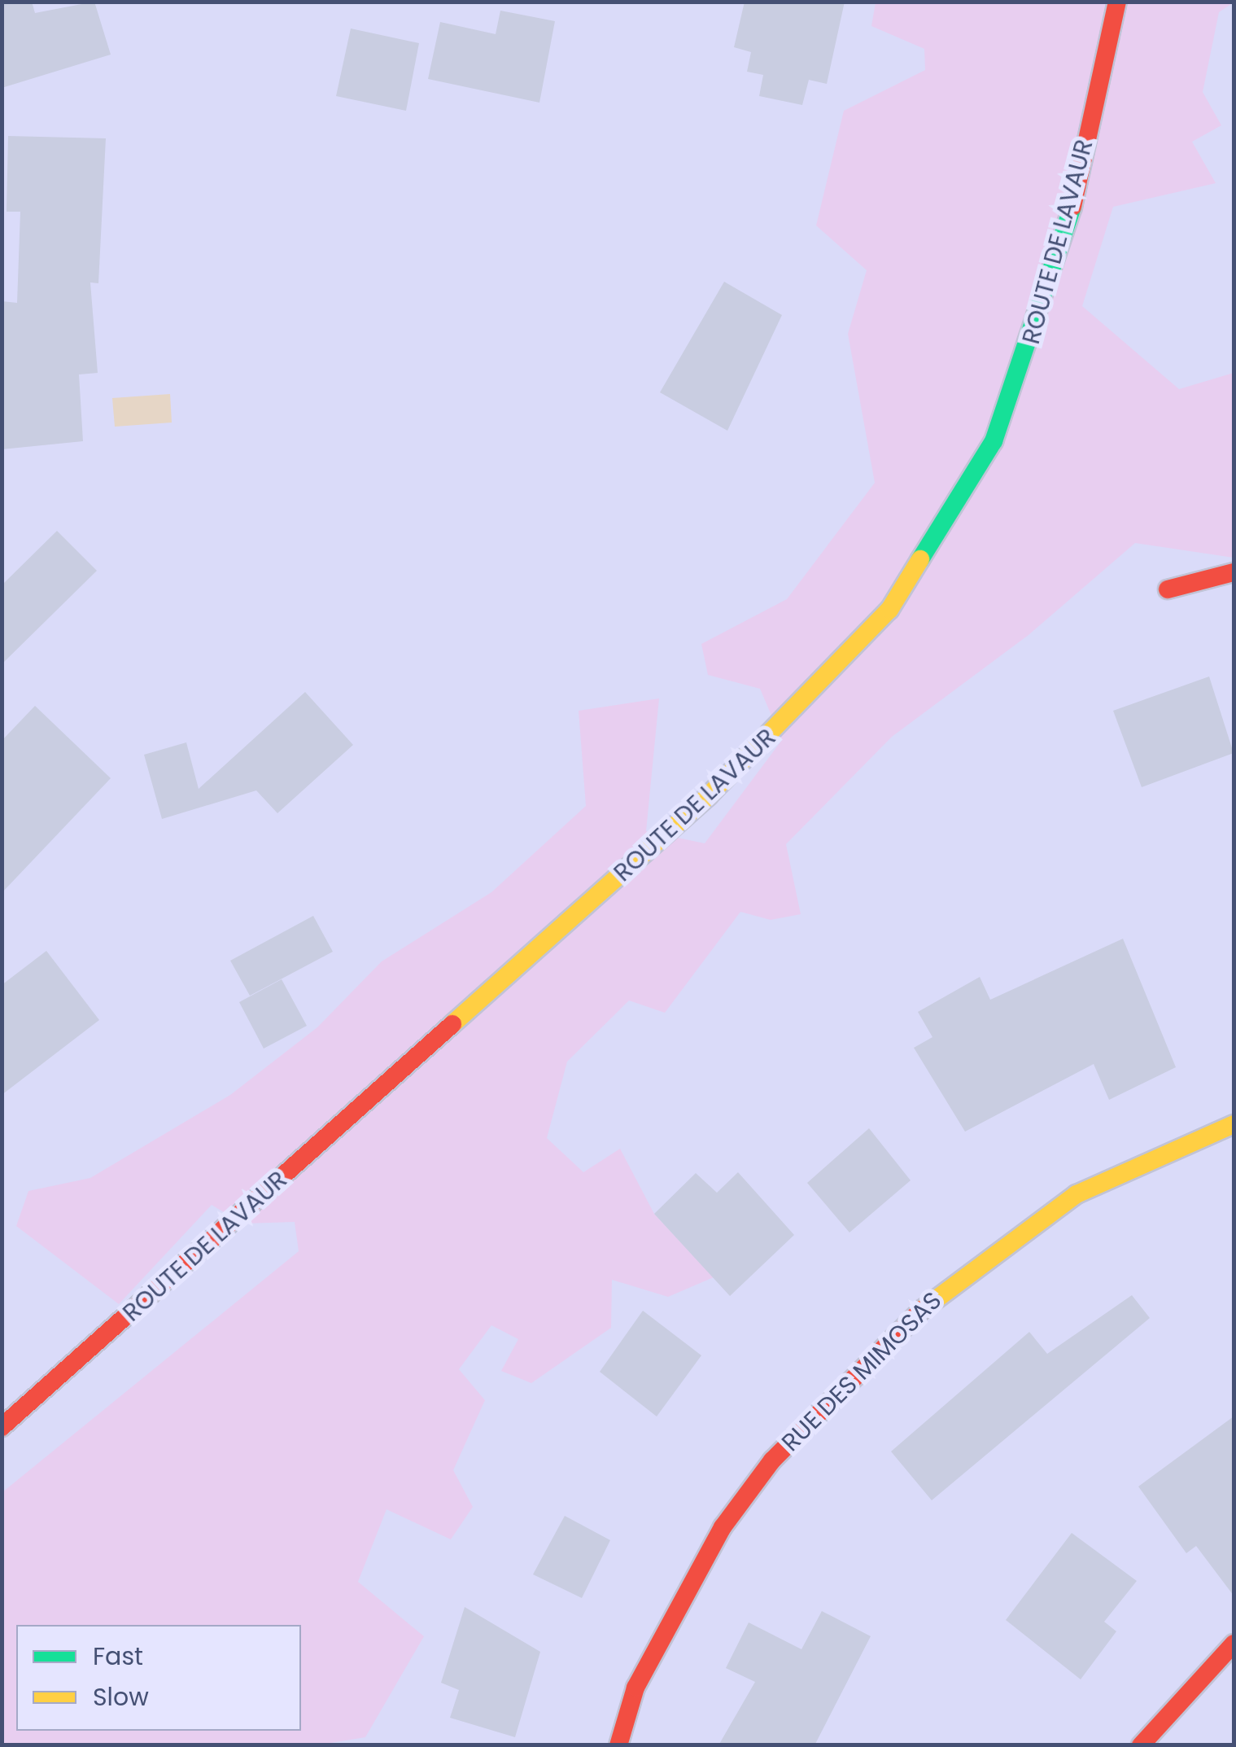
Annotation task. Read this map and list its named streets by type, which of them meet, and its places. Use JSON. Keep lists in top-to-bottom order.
{
  "streets": {
    "main road": ["ROUTE DE LAVAUR", "RUE DES MIMOSAS"]
  },
  "legend": ["Fast", "Slow"]
}
